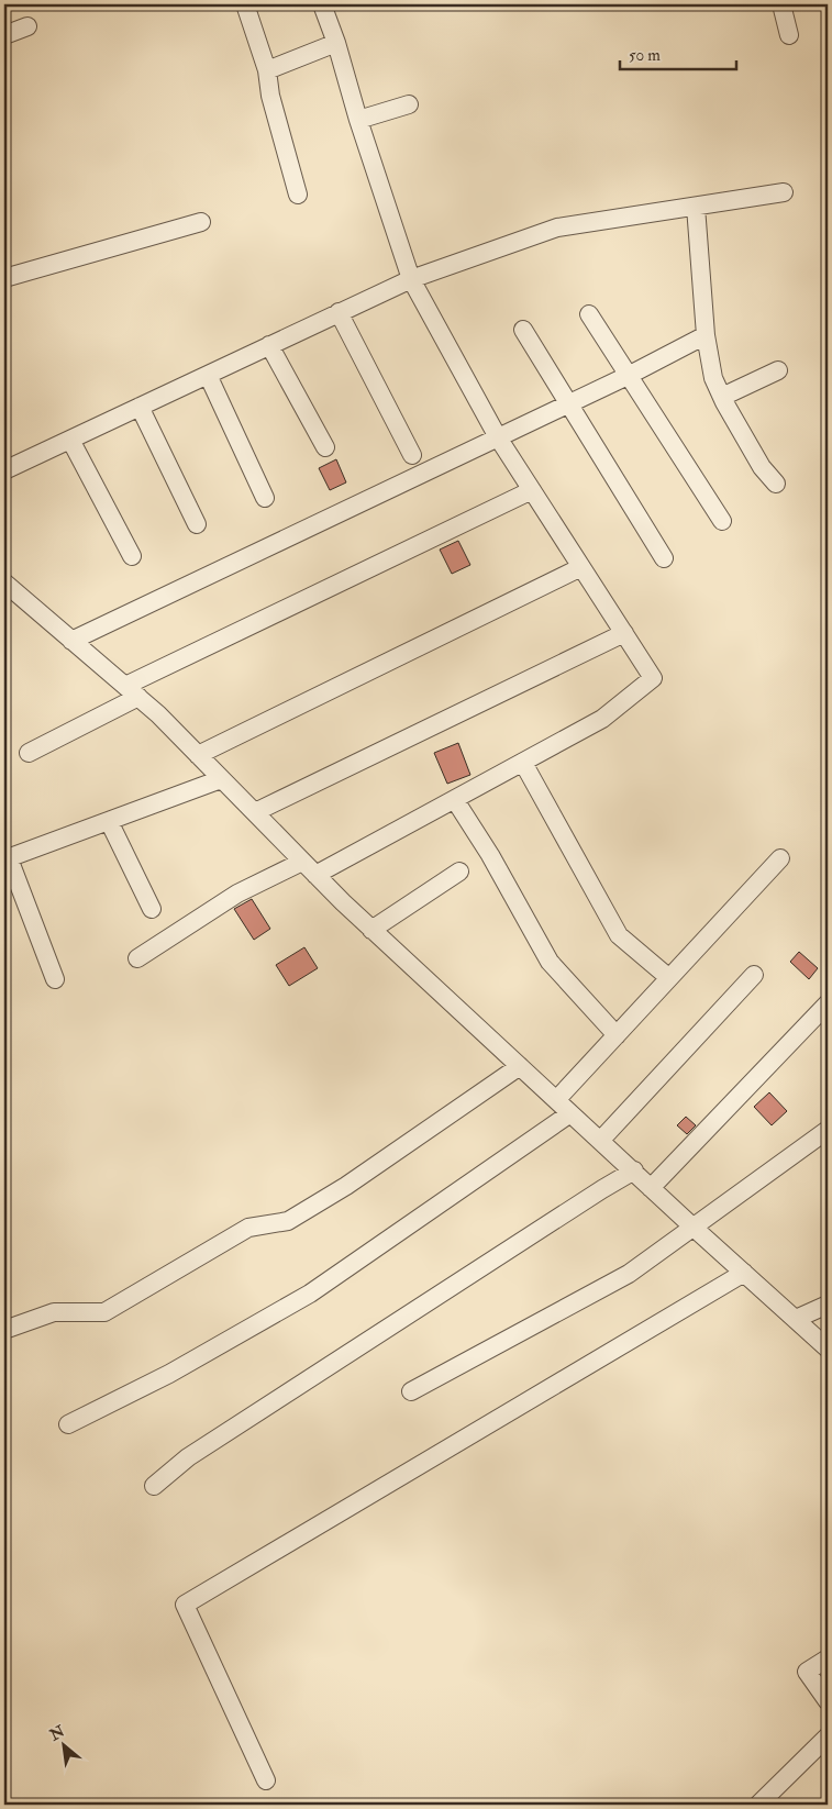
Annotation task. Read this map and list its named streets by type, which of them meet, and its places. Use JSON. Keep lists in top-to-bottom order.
{
  "scale_bar": "50 m",
  "north": "top left"
}
